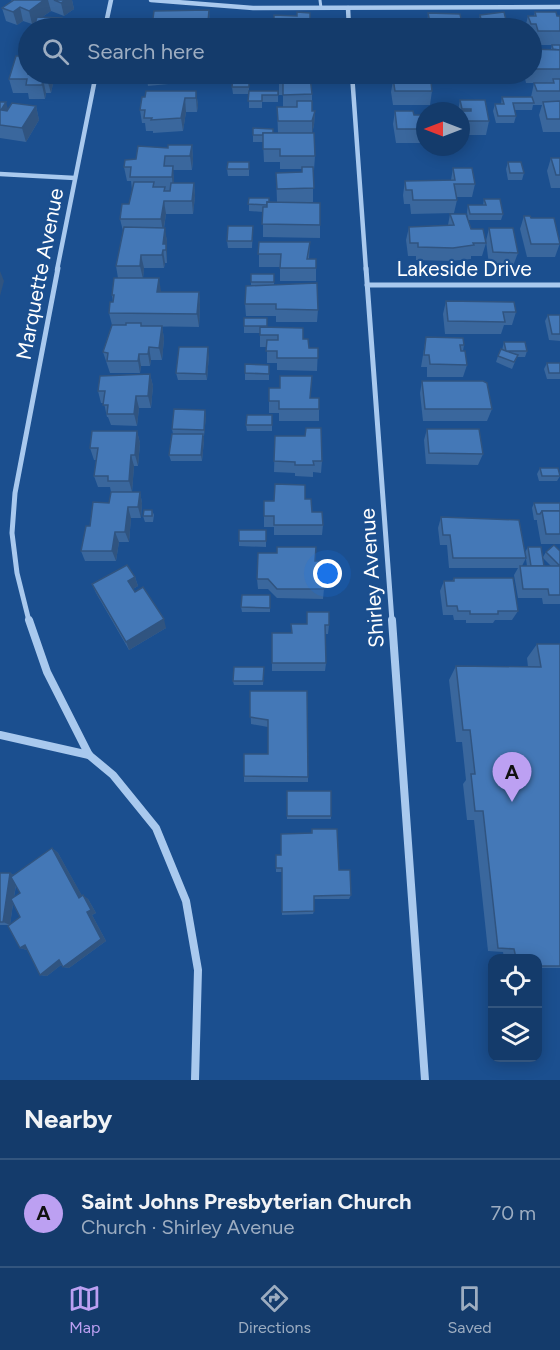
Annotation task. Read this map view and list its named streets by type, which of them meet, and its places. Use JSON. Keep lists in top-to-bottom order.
{
  "streets": {
    "street": ["Lakeside Drive", "Marquette Avenue", "Shirley Avenue"]
  },
  "crossings": [
    ["Lakeside Drive", "Shirley Avenue"]
  ],
  "north": "left",
  "page": {
    "search": "Search here",
    "pins": "A",
    "heading": "Nearby",
    "list": [
      {
        "mark": "A",
        "name": "Saint Johns Presbyterian Church",
        "note": "Church · Shirley Avenue",
        "value": "70 m"
      }
    ],
    "nav": ["Map", "Directions", "Saved"]
  }
}
